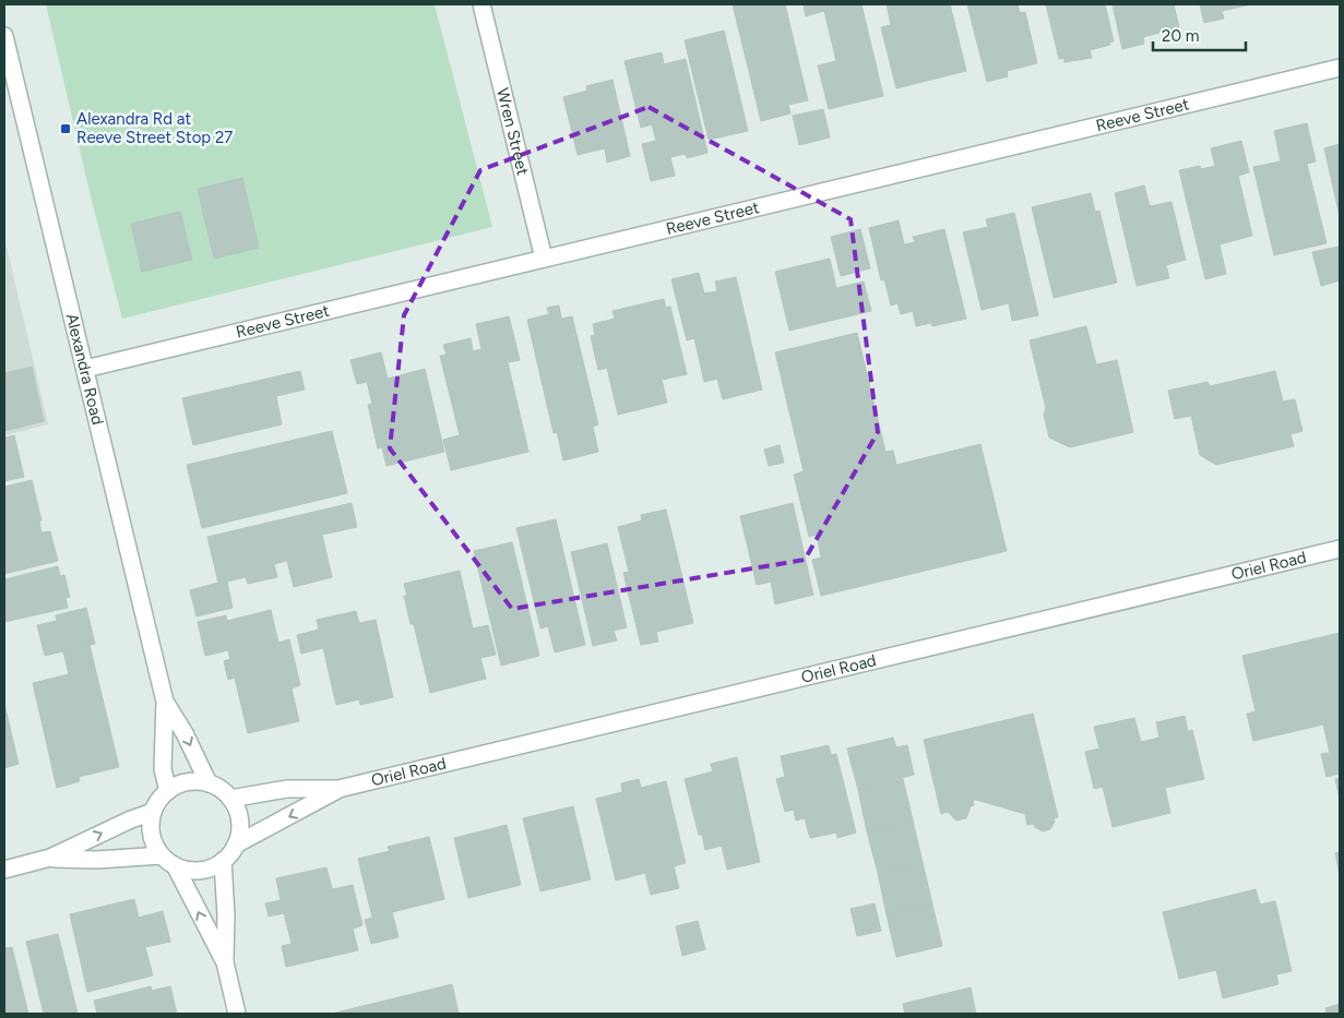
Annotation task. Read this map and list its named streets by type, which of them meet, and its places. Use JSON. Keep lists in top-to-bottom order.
{
  "streets": {
    "street": [
      "Reeve Street",
      "Wren Street",
      "Alexandra Road",
      "Oriel Road"
    ]
  },
  "crossings": [
    ["Reeve Street", "Wren Street"],
    ["Reeve Street", "Alexandra Road"],
    ["Alexandra Road", "Oriel Road"]
  ],
  "places": {
    "transit": ["Alexandra Rd at Reeve Street Stop 27"]
  },
  "scale_bar": "20 m"
}
